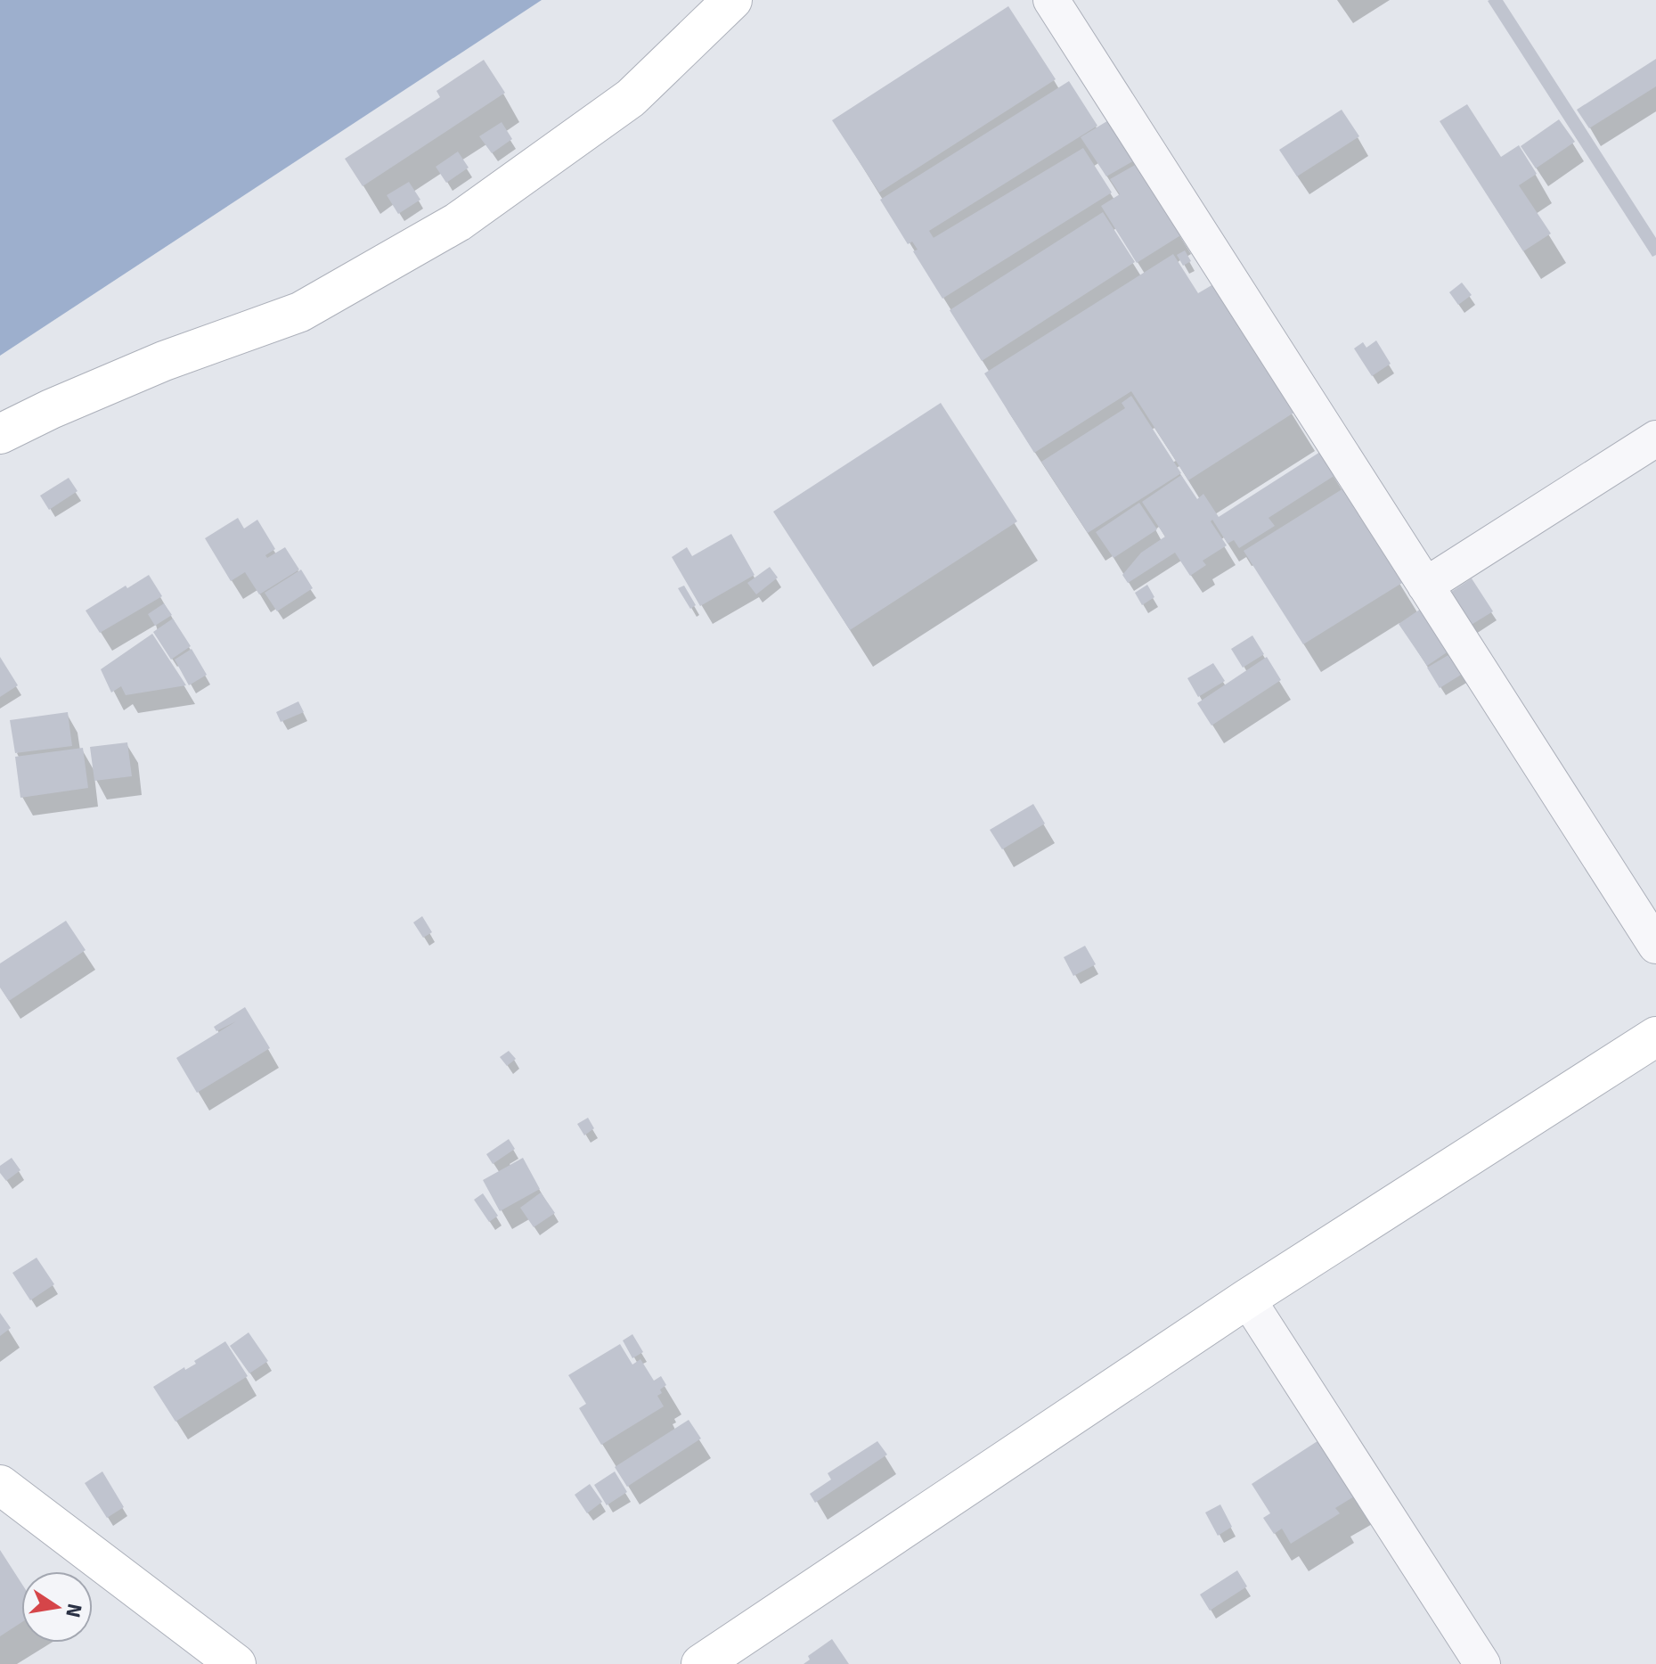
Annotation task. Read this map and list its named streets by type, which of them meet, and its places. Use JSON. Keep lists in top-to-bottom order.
{
  "north": "right"
}
